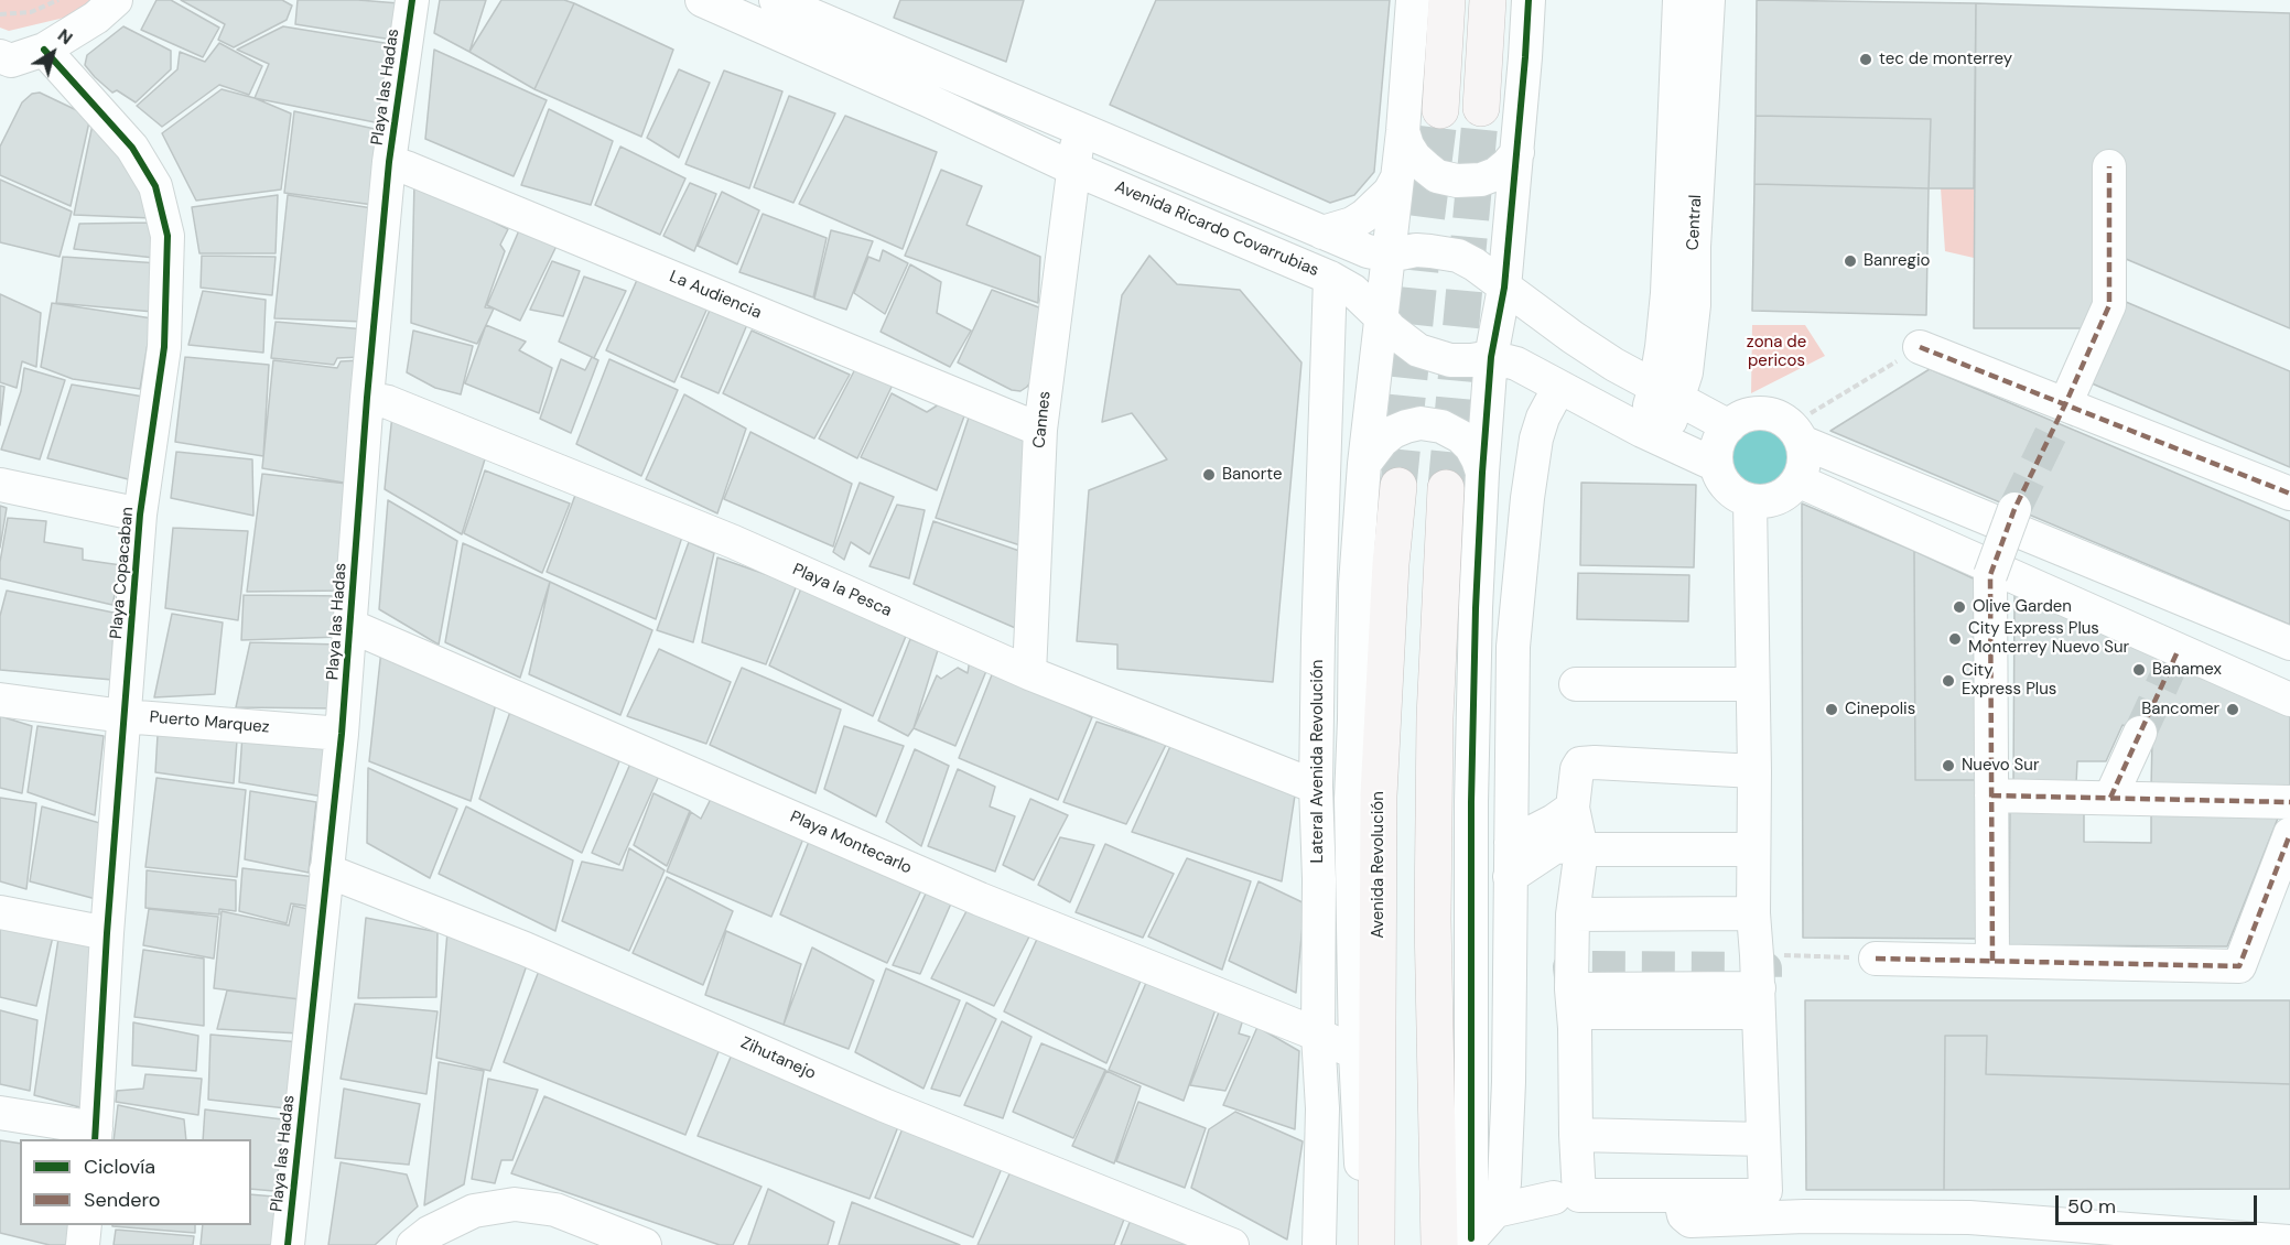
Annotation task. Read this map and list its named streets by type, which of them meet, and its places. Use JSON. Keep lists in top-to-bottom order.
{
  "streets": {
    "main road": ["Avenida Revolución"],
    "street": [
      "Playa las Hadas",
      "Central",
      "Avenida Ricardo Covarrubias",
      "La Audiencia",
      "Cannes",
      "Playa Copacaban",
      "Playa la Pesca",
      "Puerto Marquez",
      "Lateral Avenida Revolución",
      "Playa Montecarlo",
      "Zihutanejo"
    ]
  },
  "crossings": [
    ["Playa las Hadas", "La Audiencia"],
    ["Playa las Hadas", "Playa la Pesca"],
    ["Playa las Hadas", "Puerto Marquez"],
    ["Playa las Hadas", "Playa Montecarlo"],
    ["Playa las Hadas", "Zihutanejo"],
    ["Central", "Avenida Ricardo Covarrubias"],
    ["Avenida Ricardo Covarrubias", "Cannes"],
    ["Avenida Ricardo Covarrubias", "Lateral Avenida Revolución"],
    ["La Audiencia", "Cannes"],
    ["Cannes", "Playa la Pesca"],
    ["Playa Copacaban", "Puerto Marquez"],
    ["Playa la Pesca", "Lateral Avenida Revolución"],
    ["Lateral Avenida Revolución", "Playa Montecarlo"]
  ],
  "parks": ["zona de pericos"],
  "places": [
    "tec de monterrey",
    "Banregio",
    "Banorte",
    "Olive Garden",
    "City Express Plus Monterrey Nuevo Sur",
    "Banamex",
    "City Express Plus",
    "Cinepolis",
    "Bancomer",
    "Nuevo Sur"
  ],
  "legend": ["Ciclovía", "Sendero"],
  "scale_bar": "50 m",
  "north": "top right"
}
